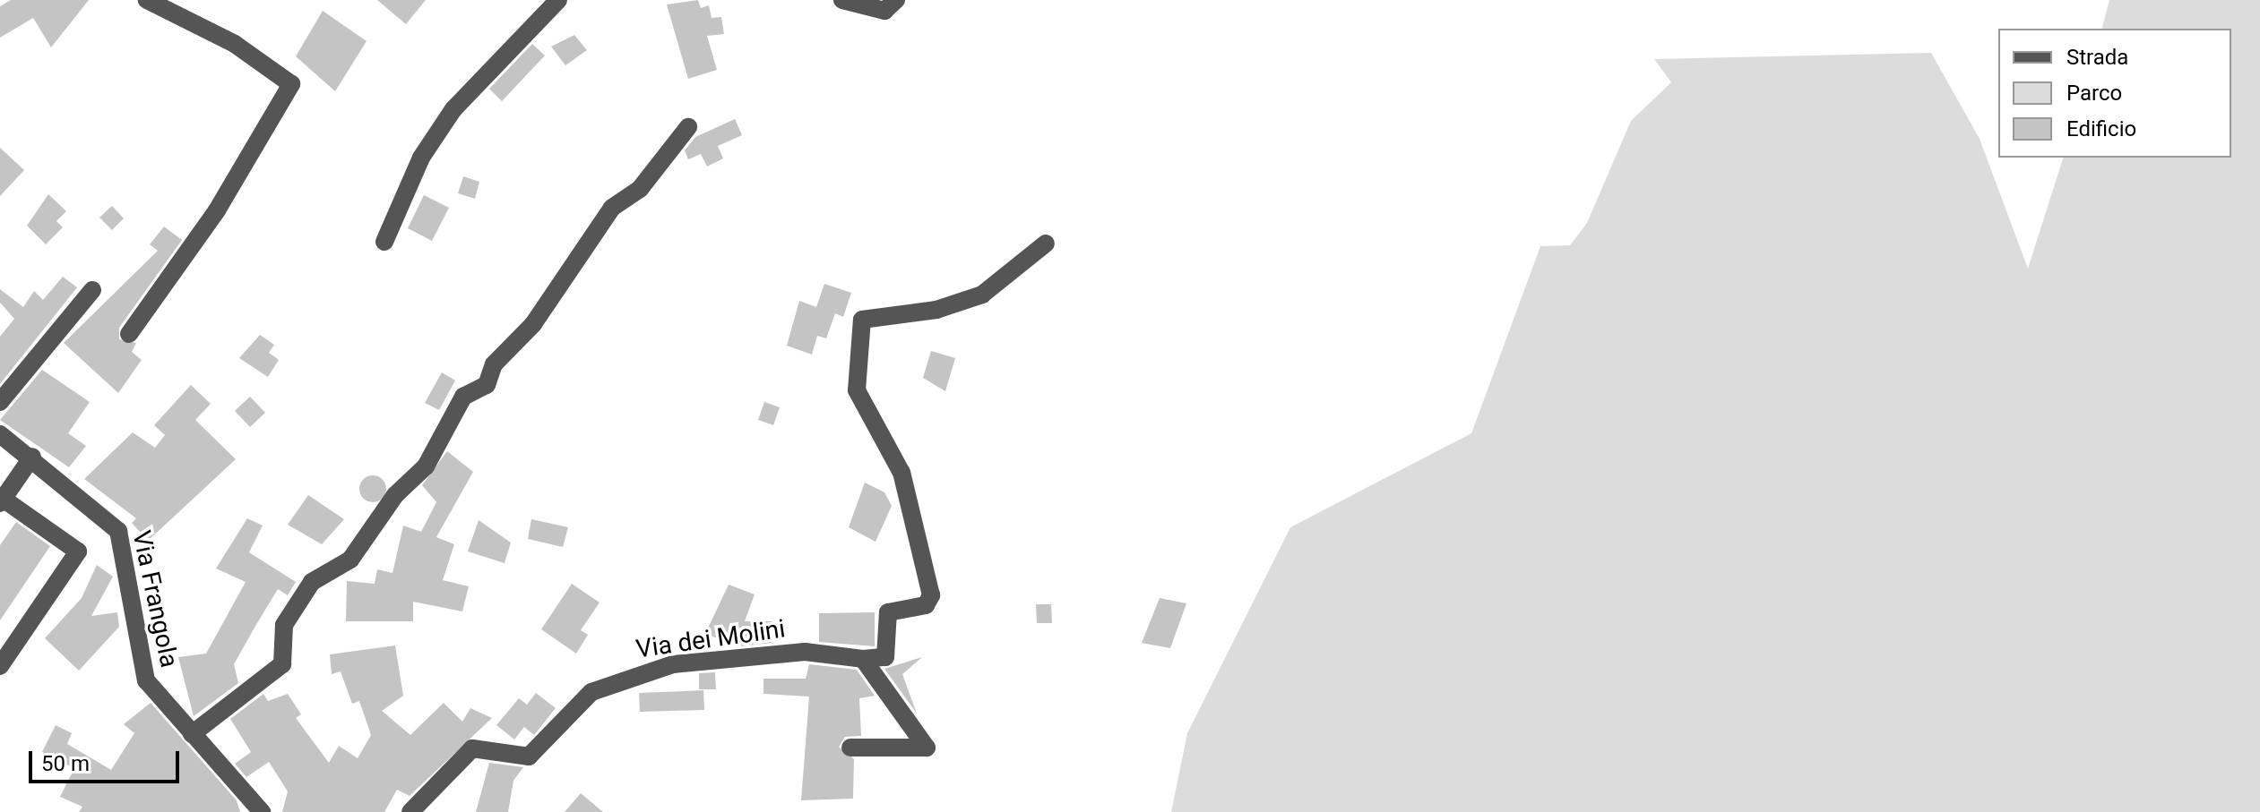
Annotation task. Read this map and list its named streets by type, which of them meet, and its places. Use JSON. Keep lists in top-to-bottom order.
{
  "streets": {
    "street": ["Via Frangola", "Via dei Molini"]
  },
  "legend": ["Strada", "Parco", "Edificio"],
  "scale_bar": "50 m"
}
